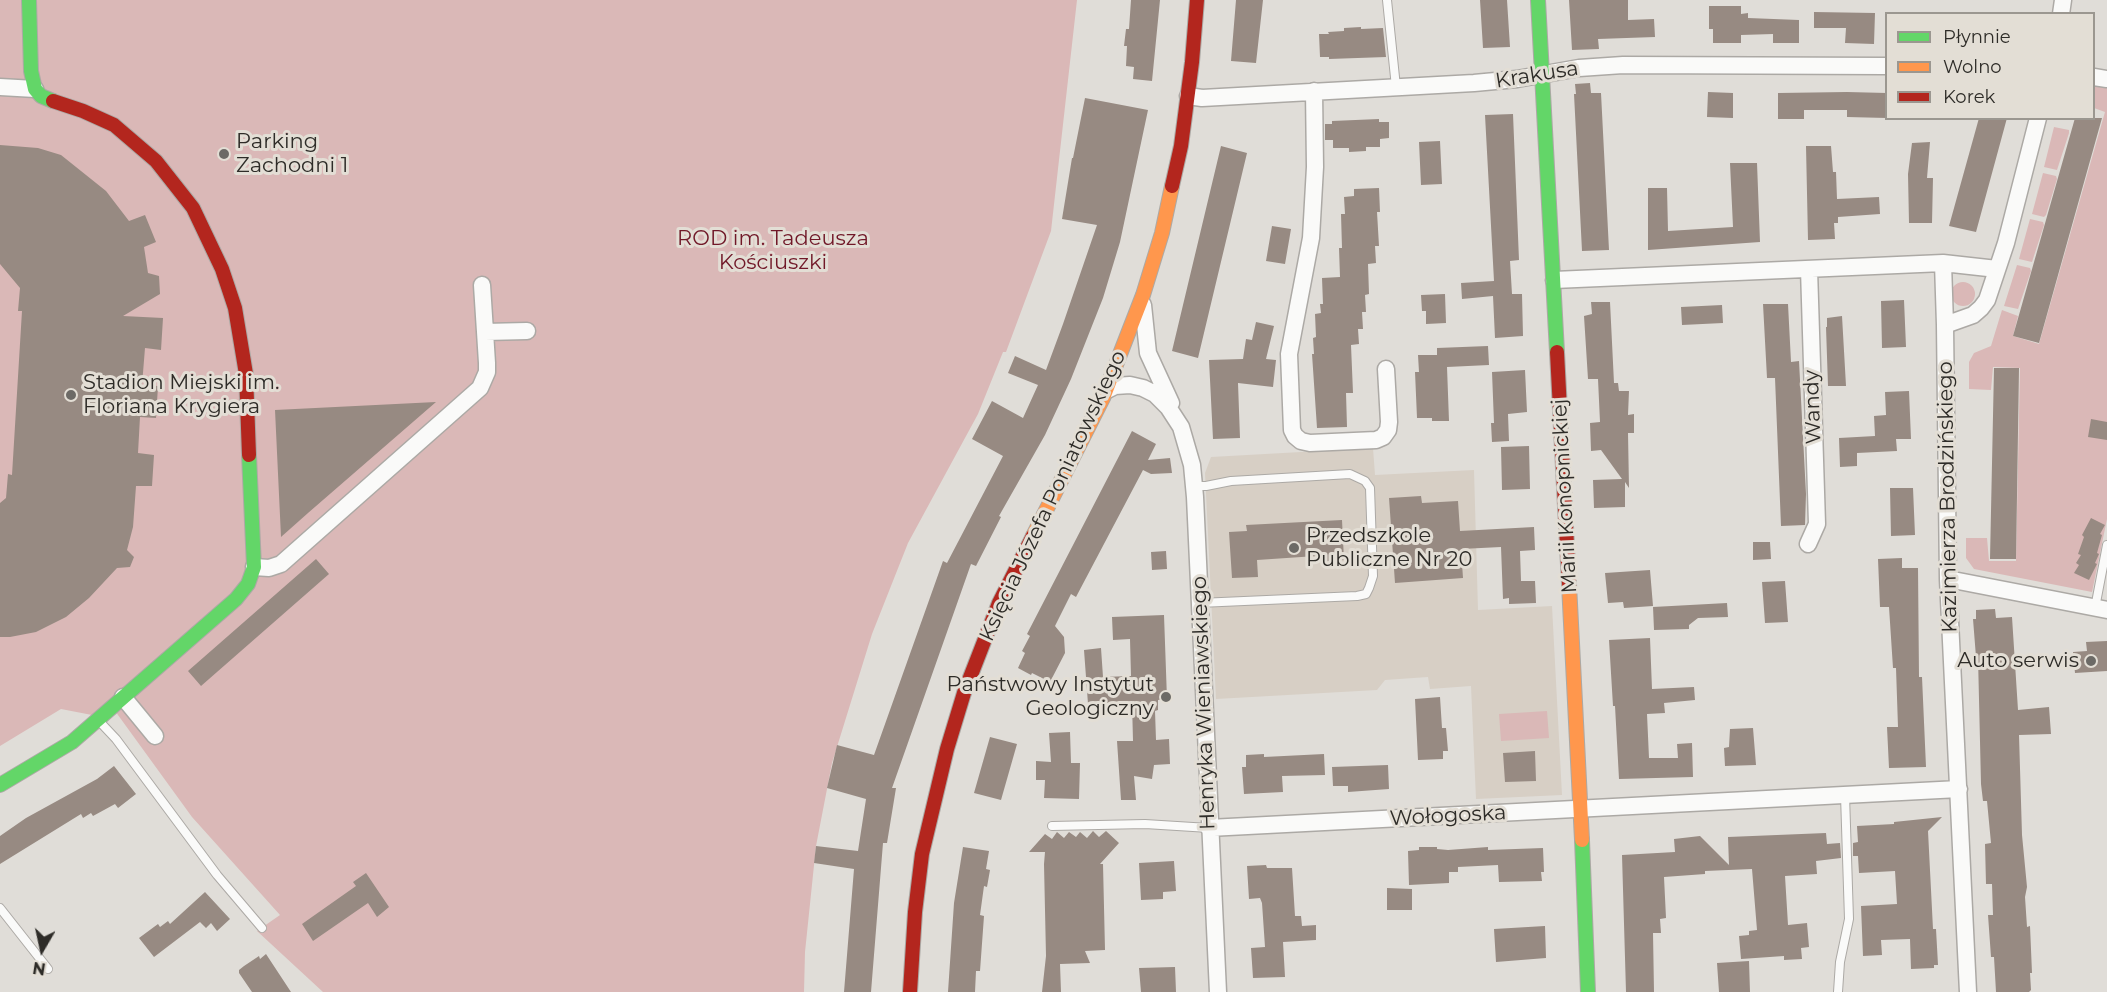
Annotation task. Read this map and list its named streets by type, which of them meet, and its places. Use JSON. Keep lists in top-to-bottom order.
{
  "streets": {
    "street": [
      "Krakusa",
      "Wandy",
      "Księcia Józefa Poniatowskiego",
      "Marii Konopnickiej",
      "Kazimierza Brodzińskiego",
      "Henryka Wieniawskiego",
      "Wołogoska"
    ]
  },
  "crossings": [
    ["Krakusa", "Księcia Józefa Poniatowskiego"],
    ["Krakusa", "Marii Konopnickiej"],
    ["Księcia Józefa Poniatowskiego", "Henryka Wieniawskiego"],
    ["Marii Konopnickiej", "Wołogoska"],
    ["Kazimierza Brodzińskiego", "Wołogoska"],
    ["Henryka Wieniawskiego", "Wołogoska"]
  ],
  "parks": ["ROD im. Tadeusza Kościuszki"],
  "places": [
    "Parking Zachodni 1",
    "Stadion Miejski im. Floriana Krygiera",
    "Przedszkole Publiczne Nr 20",
    "Auto serwis",
    "Państwowy Instytut Geologiczny"
  ],
  "legend": ["Płynnie", "Wolno", "Korek"],
  "north": "bottom"
}
